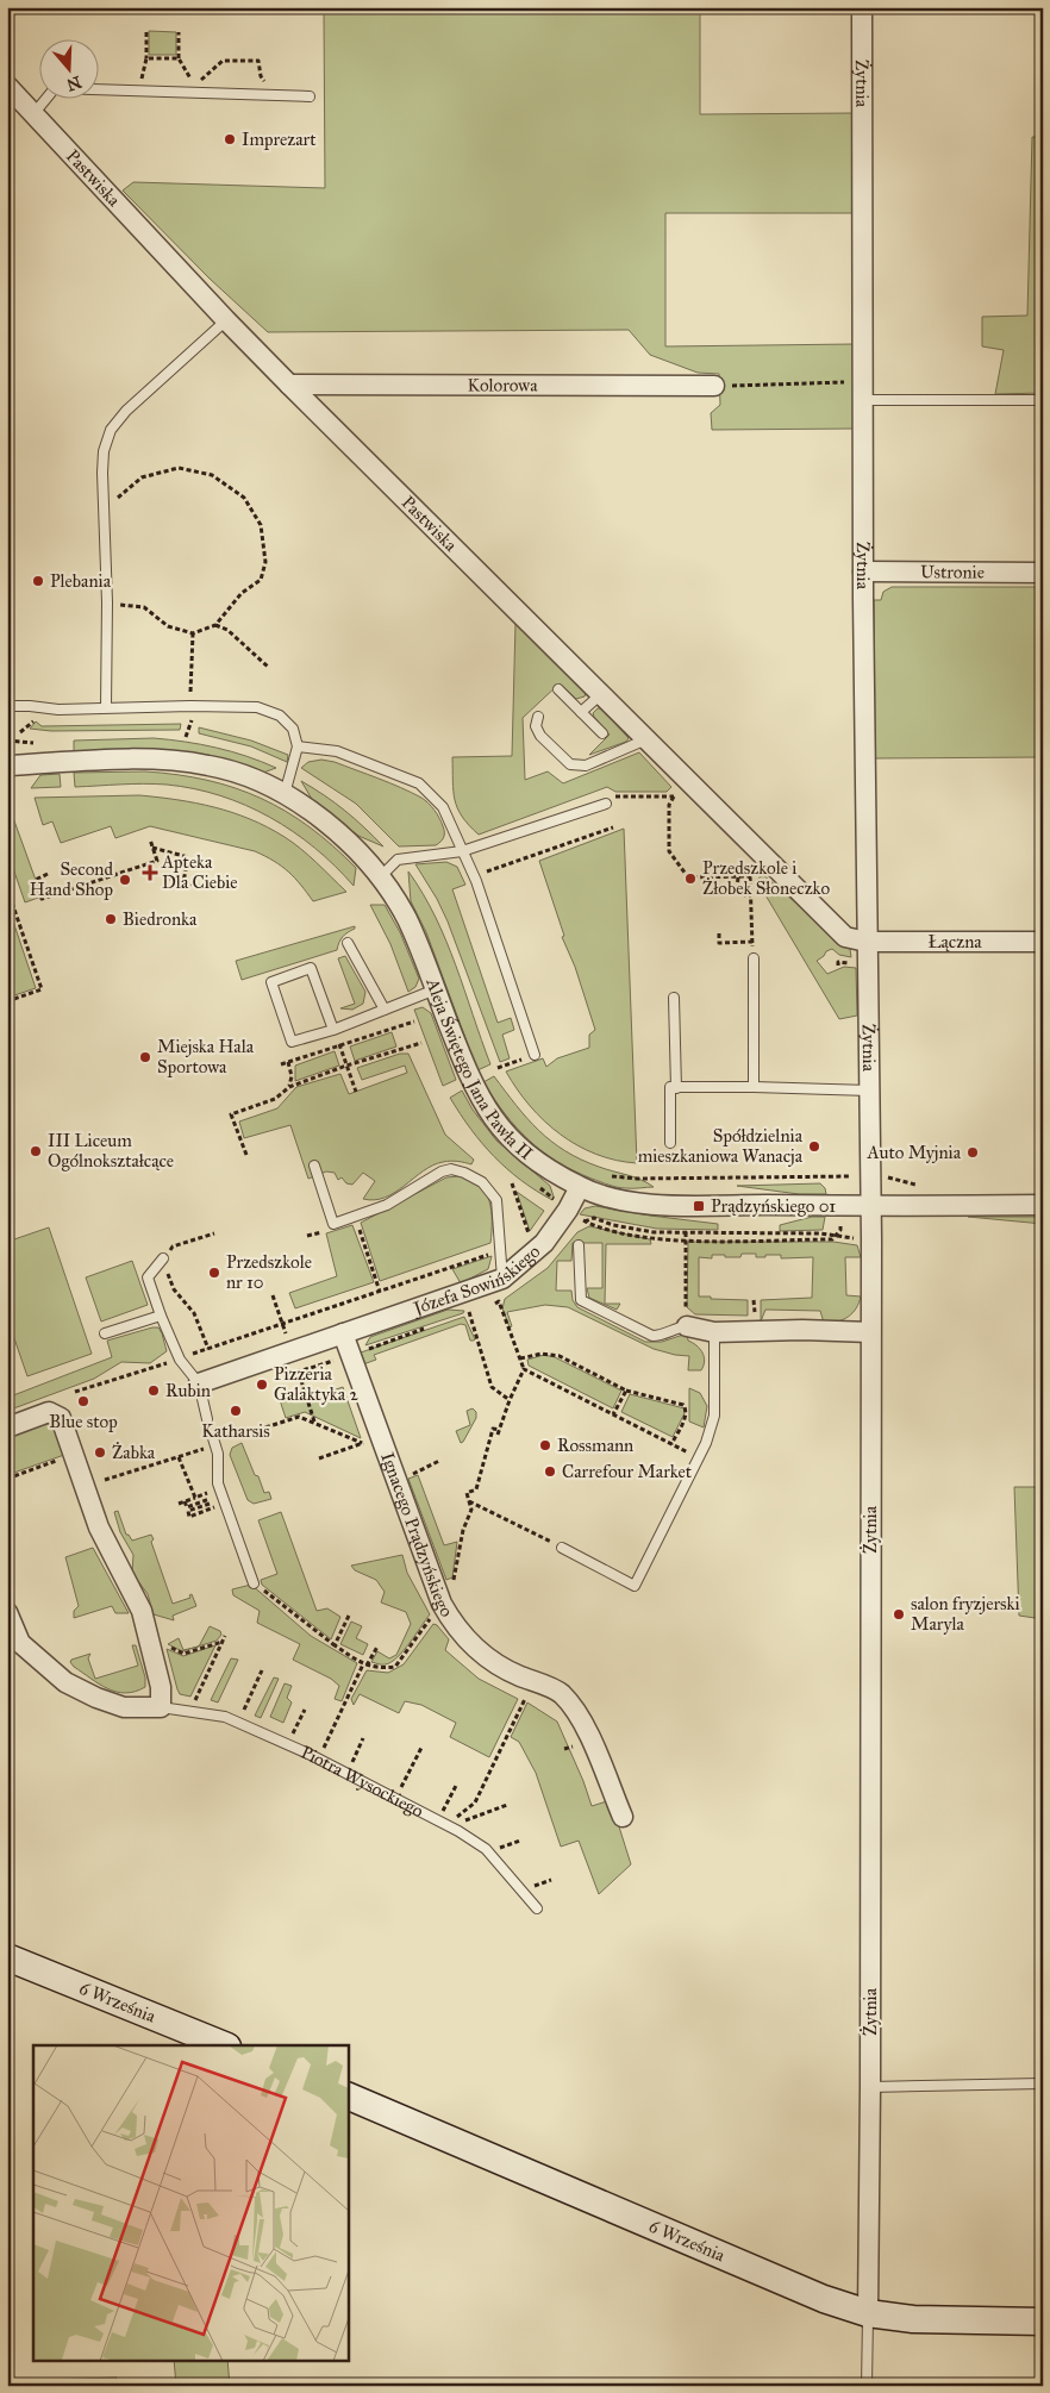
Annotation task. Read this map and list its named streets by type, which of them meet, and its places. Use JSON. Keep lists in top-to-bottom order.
{
  "streets": {
    "street": [
      "Żytnia",
      "Pastwiska",
      "Kolorowa",
      "Ustronie",
      "Łączna",
      "Aleja Świętego Jana Pawła II",
      "Józefa Sowińskiego",
      "Ignacego Prądzyńskiego",
      "Piotra Wysockiego",
      "6 Września"
    ]
  },
  "crossings": [
    ["Żytnia", "Pastwiska"],
    ["Żytnia", "Ustronie"],
    ["Żytnia", "Łączna"],
    ["Żytnia", "Aleja Świętego Jana Pawła II"],
    ["Żytnia", "6 Września"],
    ["Pastwiska", "Kolorowa"],
    ["Pastwiska", "Łączna"],
    ["Aleja Świętego Jana Pawła II", "Józefa Sowińskiego"],
    ["Józefa Sowińskiego", "Ignacego Prądzyńskiego"]
  ],
  "places": {
    "other": [
      "Imprezart",
      "Plebania",
      "Przedszkole i Żłobek Słoneczko",
      "Second Hand Shop",
      "Biedronka",
      "Miejska Hala Sportowa",
      "Spółdzielnia mieszkaniowa Wanacja",
      "III Liceum Ogólnokształcące",
      "Auto Myjnia",
      "Przedszkole nr 10",
      "Pizzeria Galaktyka 2",
      "Rubin",
      "Blue stop",
      "Katharsis",
      "Rossmann",
      "Żabka",
      "Carrefour Market",
      "salon fryzjerski Maryla"
    ],
    "health": ["Apteka Dla Ciebie"],
    "transit": ["Prądzyńskiego 01"]
  },
  "north": "bottom"
}
